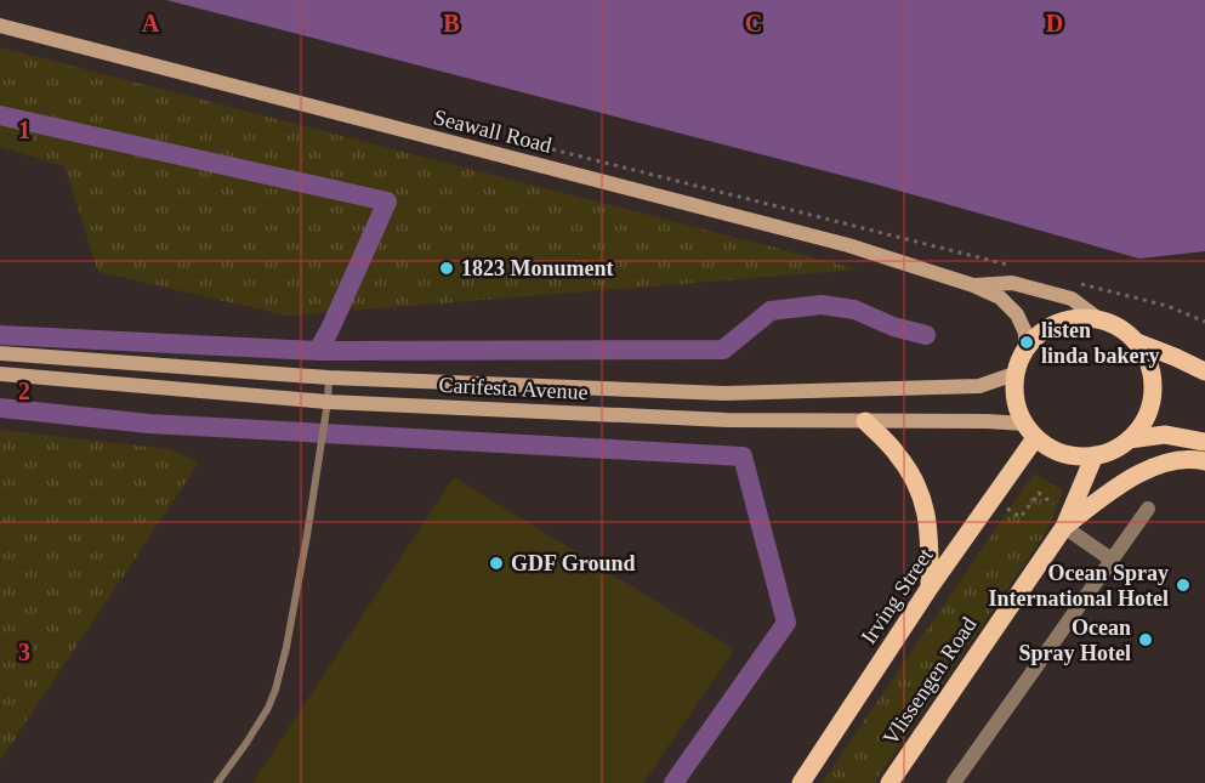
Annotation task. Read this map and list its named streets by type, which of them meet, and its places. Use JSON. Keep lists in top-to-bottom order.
{
  "streets": {
    "main road": [
      "Seawall Road",
      "Carifesta Avenue",
      "Irving Street",
      "Vlissengen Road"
    ]
  },
  "crossings": [
    ["Seawall Road", "Carifesta Avenue"],
    ["Seawall Road", "Irving Street"],
    ["Seawall Road", "Vlissengen Road"],
    ["Carifesta Avenue", "Irving Street"],
    ["Carifesta Avenue", "Vlissengen Road"],
    ["Irving Street", "Vlissengen Road"]
  ],
  "places": [
    "1823 Monument",
    "listen linda bakery",
    "GDF Ground",
    "Ocean Spray International Hotel",
    "Ocean Spray Hotel"
  ],
  "grid": {
    "columns": [
      "A",
      "B",
      "C",
      "D"
    ],
    "rows": ["1", "2", "3"]
  }
}
